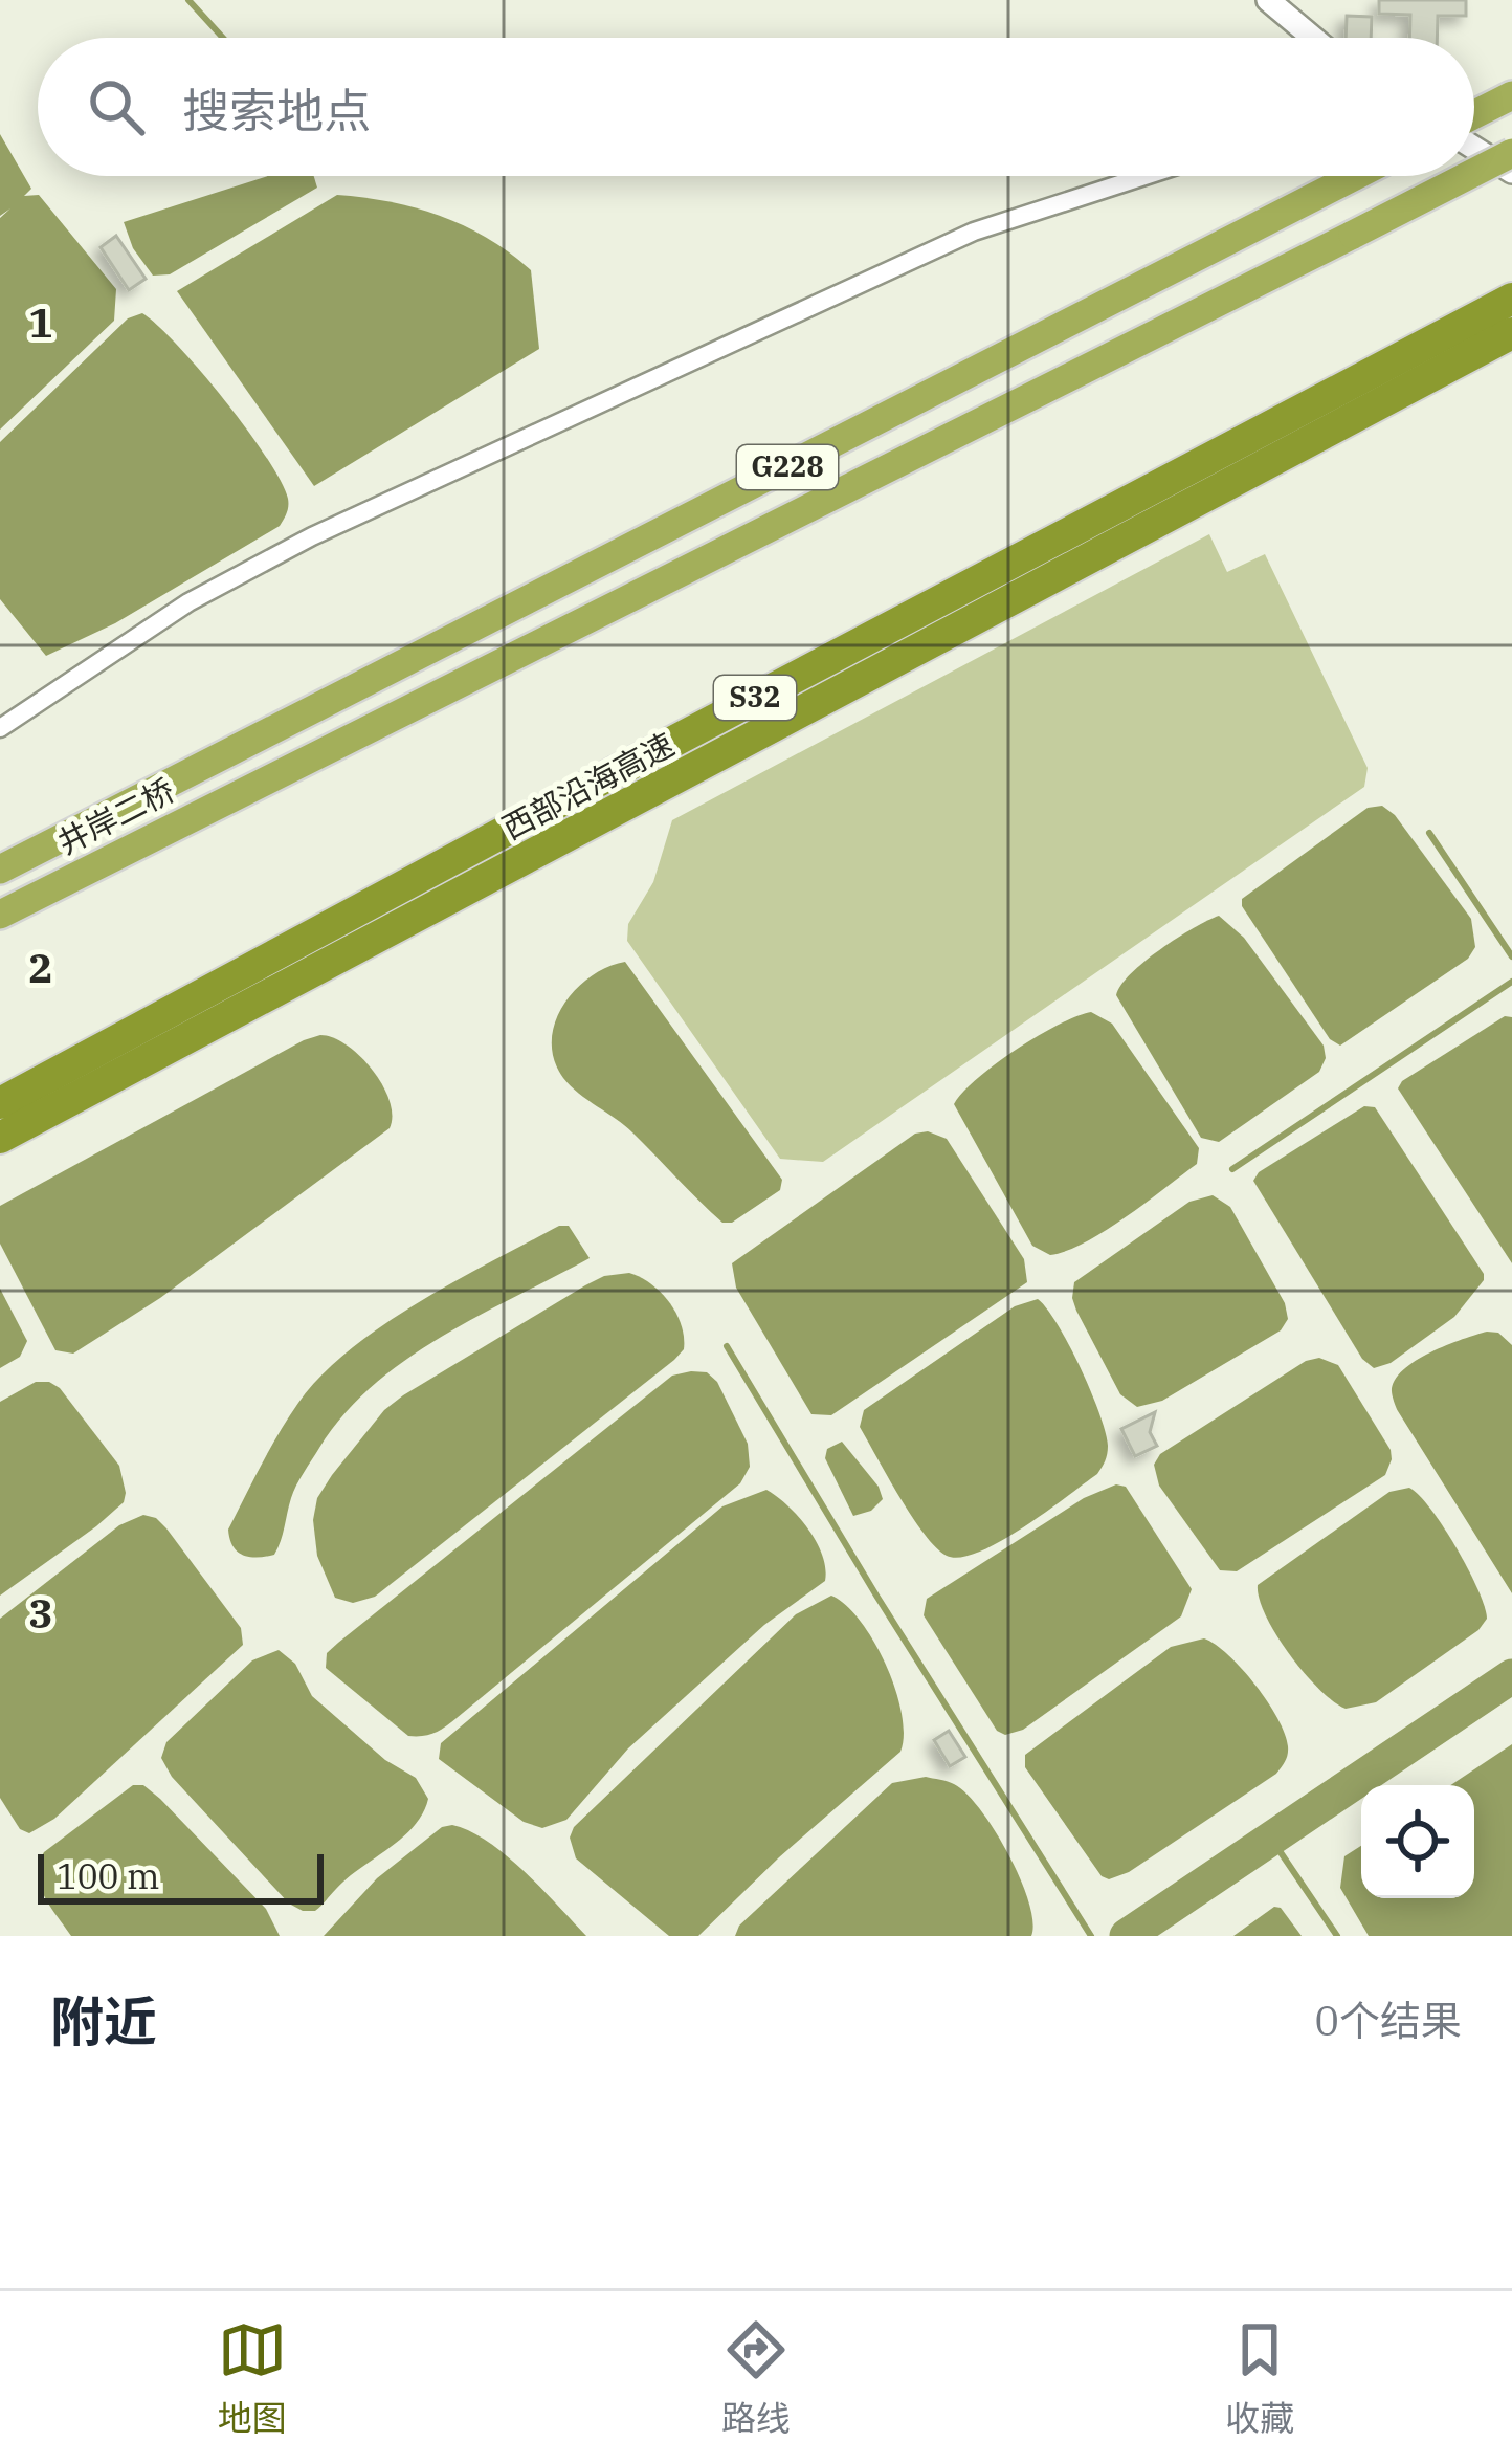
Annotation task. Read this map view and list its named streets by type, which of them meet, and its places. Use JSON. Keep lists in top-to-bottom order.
{
  "streets": {
    "highway": [
      "G228",
      "S32",
      "西部沿海高速",
      "井岸二桥"
    ]
  },
  "scale_bar": "100 m",
  "page": {
    "search": "搜索地点",
    "scale": "100 m",
    "heading": ["附近", "0个结果"],
    "nav": ["地图", "路线", "收藏"]
  },
  "grid": {
    "rows": ["1", "2", "3"]
  }
}
